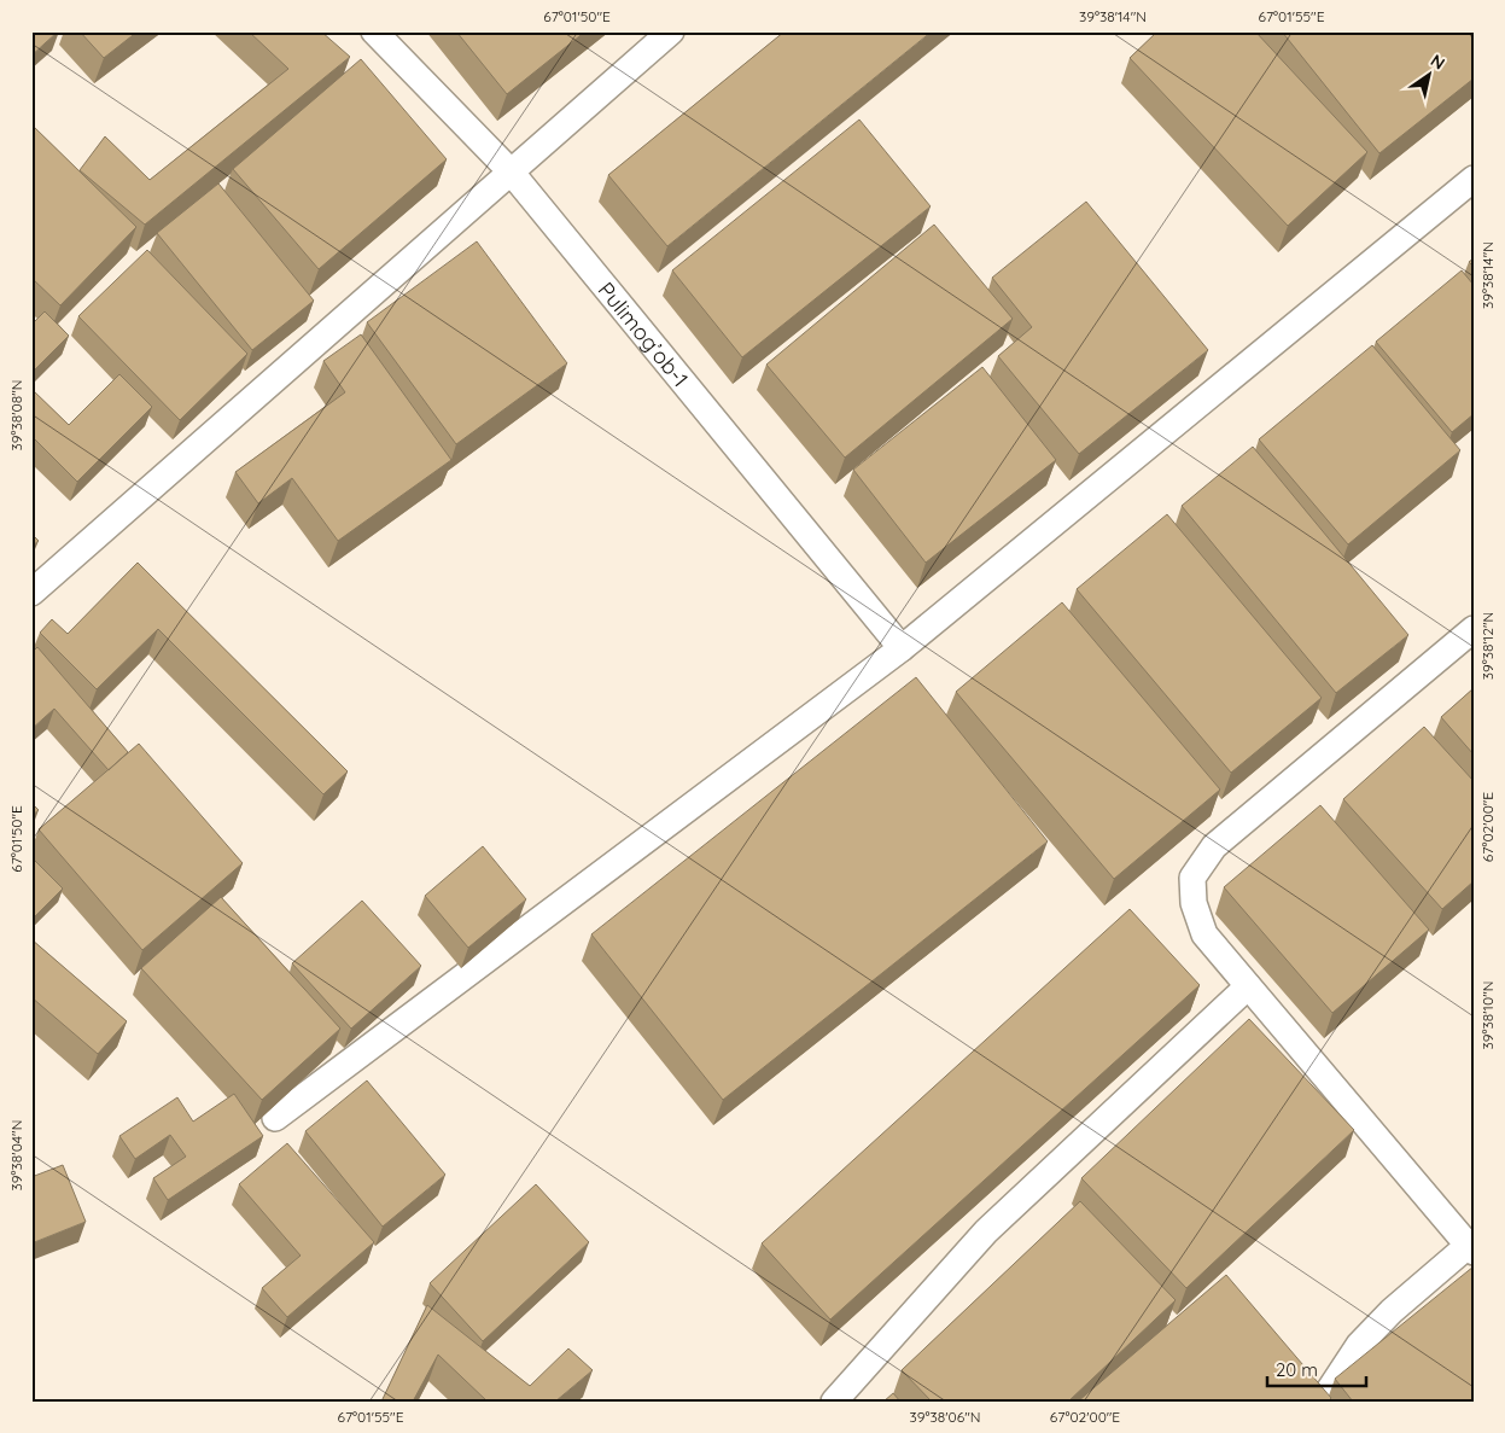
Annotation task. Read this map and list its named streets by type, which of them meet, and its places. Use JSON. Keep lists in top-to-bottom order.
{
  "streets": {
    "street": ["Pulimog’ob-1"]
  },
  "scale_bar": "20 m",
  "north": "top right",
  "coordinates": [
    "67°01'50\"E",
    "39°38'14\"N",
    "67°01'55\"E",
    "39°38'08\"N",
    "39°38'12\"N",
    "67°02'00\"E",
    "39°38'10\"N",
    "39°38'04\"N",
    "39°38'06\"N"
  ]
}
